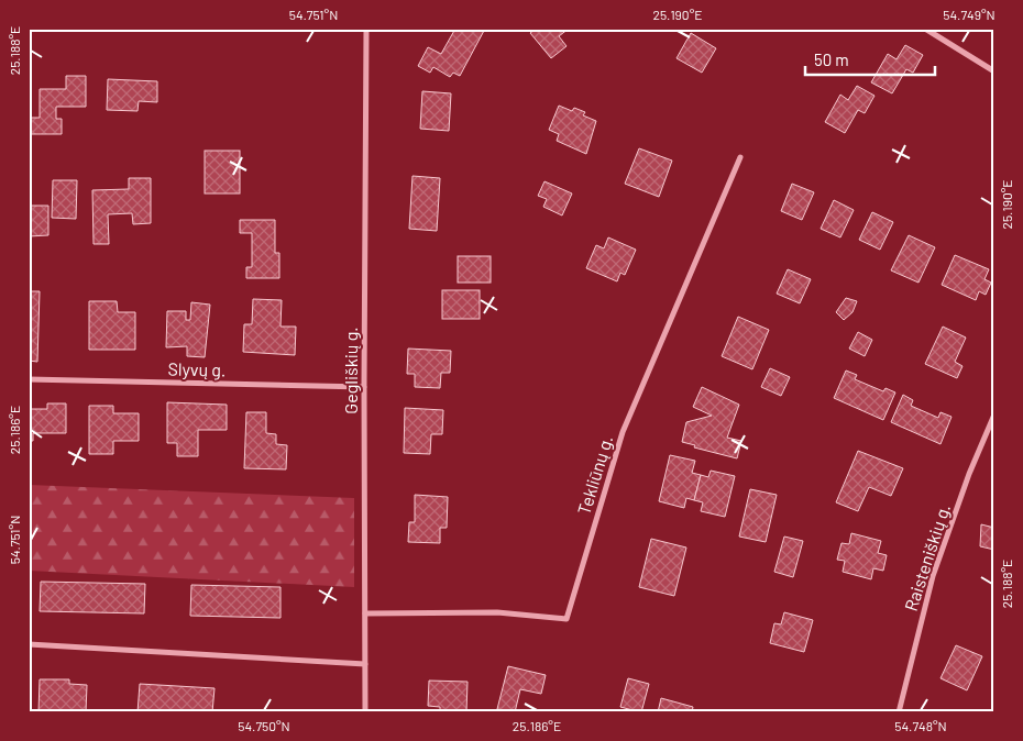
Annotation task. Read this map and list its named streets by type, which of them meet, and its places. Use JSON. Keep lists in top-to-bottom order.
{
  "streets": {
    "street": [
      "Slyvų g.",
      "Gegliškių g.",
      "Tekliūnų g.",
      "Raisteniškių g."
    ]
  },
  "crossings": [
    ["Slyvų g.", "Gegliškių g."],
    ["Gegliškių g.", "Tekliūnų g."]
  ],
  "scale_bar": "50 m",
  "coordinates": [
    "54.751°N",
    "25.190°E",
    "54.749°N",
    "25.188°E",
    "25.186°E",
    "54.750°N",
    "54.748°N"
  ]
}
